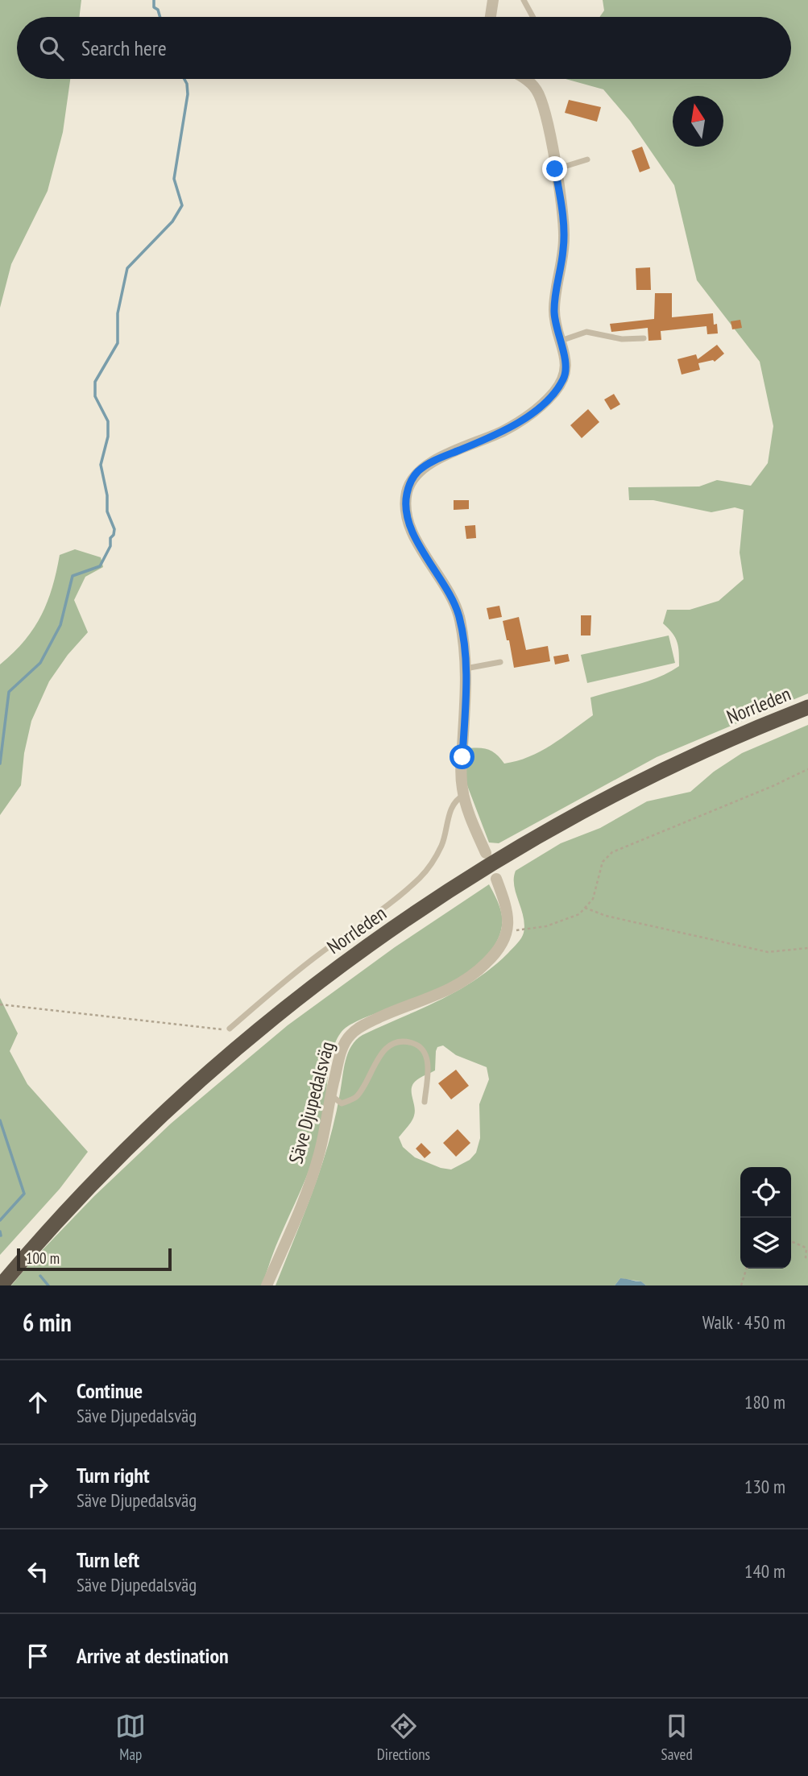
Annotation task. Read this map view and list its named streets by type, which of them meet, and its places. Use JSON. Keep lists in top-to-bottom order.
{
  "streets": {
    "highway": ["Norrleden"],
    "street": ["Säve Djupedalsväg"]
  },
  "scale_bar": "100 m",
  "north": "top",
  "page": {
    "search": "Search here",
    "scale": "100 m",
    "heading": ["6 min", "Walk · 450 m"],
    "list": [
      ["Continue", "Säve Djupedalsväg", "180 m"],
      ["Turn right", "Säve Djupedalsväg", "130 m"],
      ["Turn left", "Säve Djupedalsväg", "140 m"],
      "Arrive at destination"
    ],
    "nav": ["Map", "Directions", "Saved"]
  }
}
